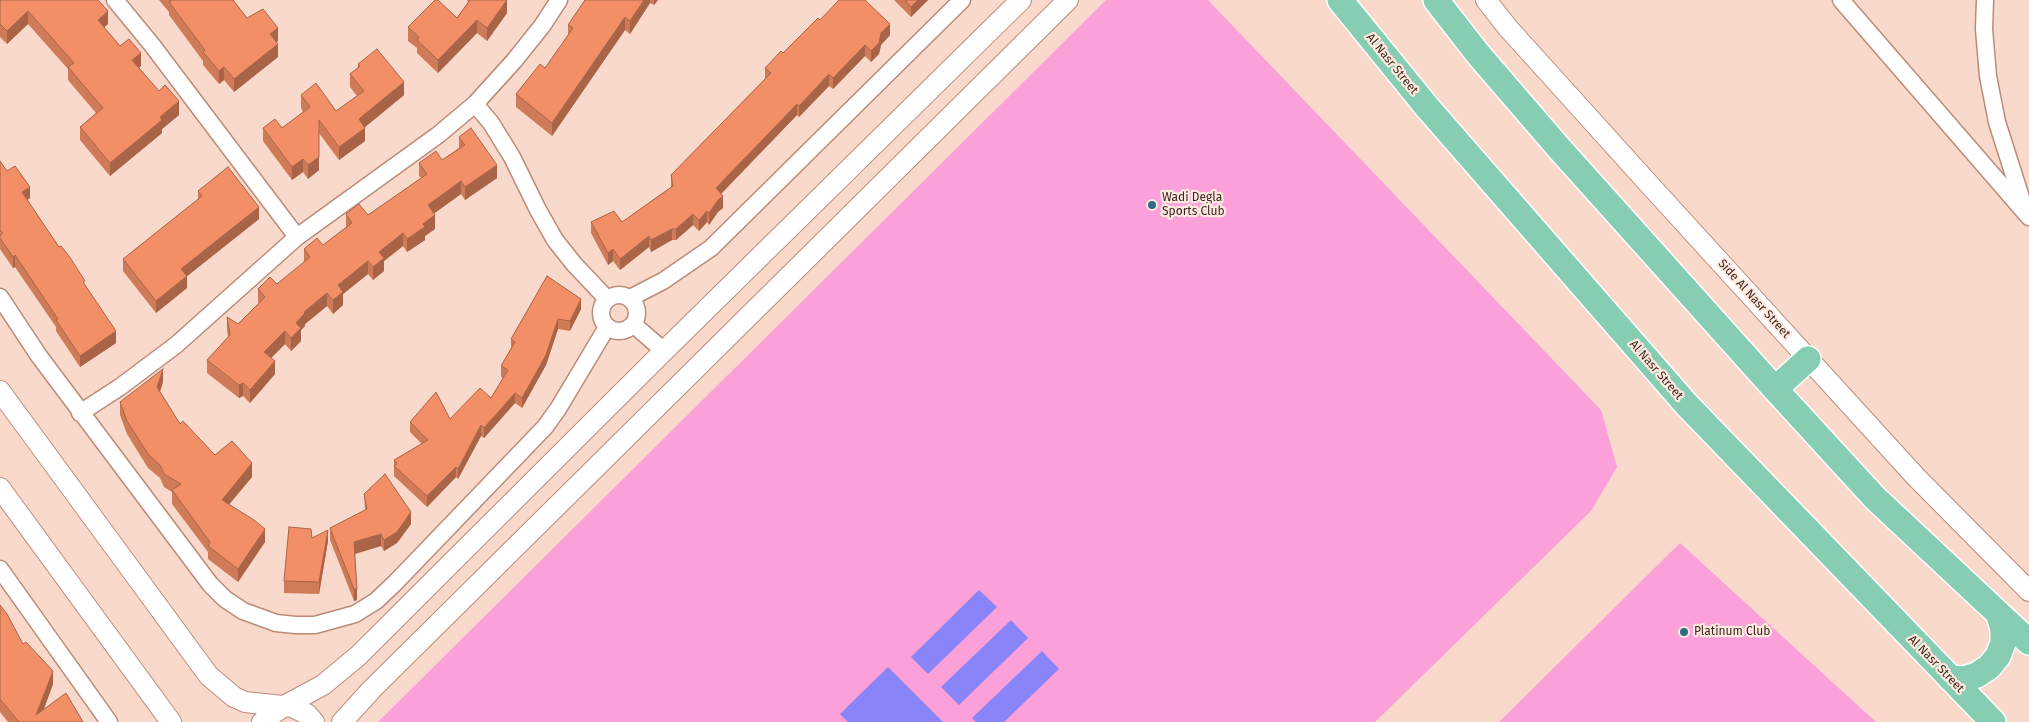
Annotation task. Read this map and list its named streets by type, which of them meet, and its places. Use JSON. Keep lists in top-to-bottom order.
{
  "streets": {
    "main road": ["Al Nasr Street"],
    "street": ["Side Al Nasr Street"]
  },
  "places": ["Wadi Degla Sports Club", "Platinum Club"]
}
